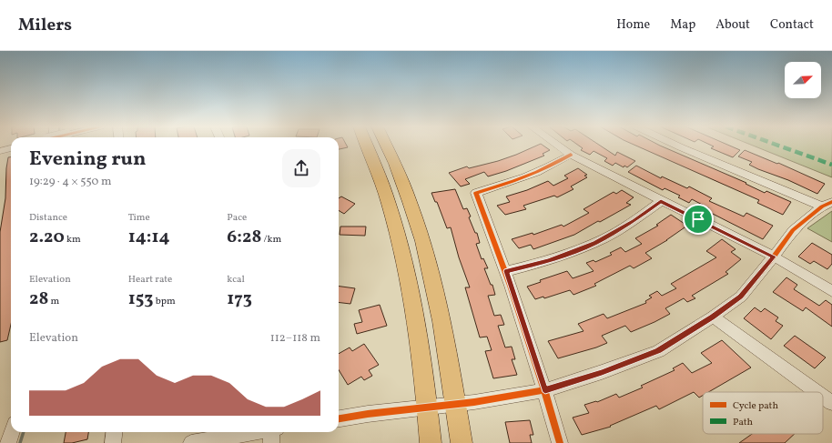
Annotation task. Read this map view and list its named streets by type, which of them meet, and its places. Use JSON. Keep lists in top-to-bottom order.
{
  "legend": ["Cycle path", "Path"],
  "north": "top right",
  "page": {
    "header": "Milers",
    "nav": [
      "Home",
      "Map",
      "About",
      "Contact"
    ],
    "heading": ["Evening run", "19:29 · 4 × 550 m"],
    "stats": [
      ["Distance", "2.20 km"],
      ["Time", "14:14"],
      ["Pace", "6:28 /km"],
      ["Elevation", "28 m"],
      ["Heart rate", "153 bpm"],
      ["kcal", "173"]
    ],
    "chart": ["Elevation", "112–118 m"]
  }
}
